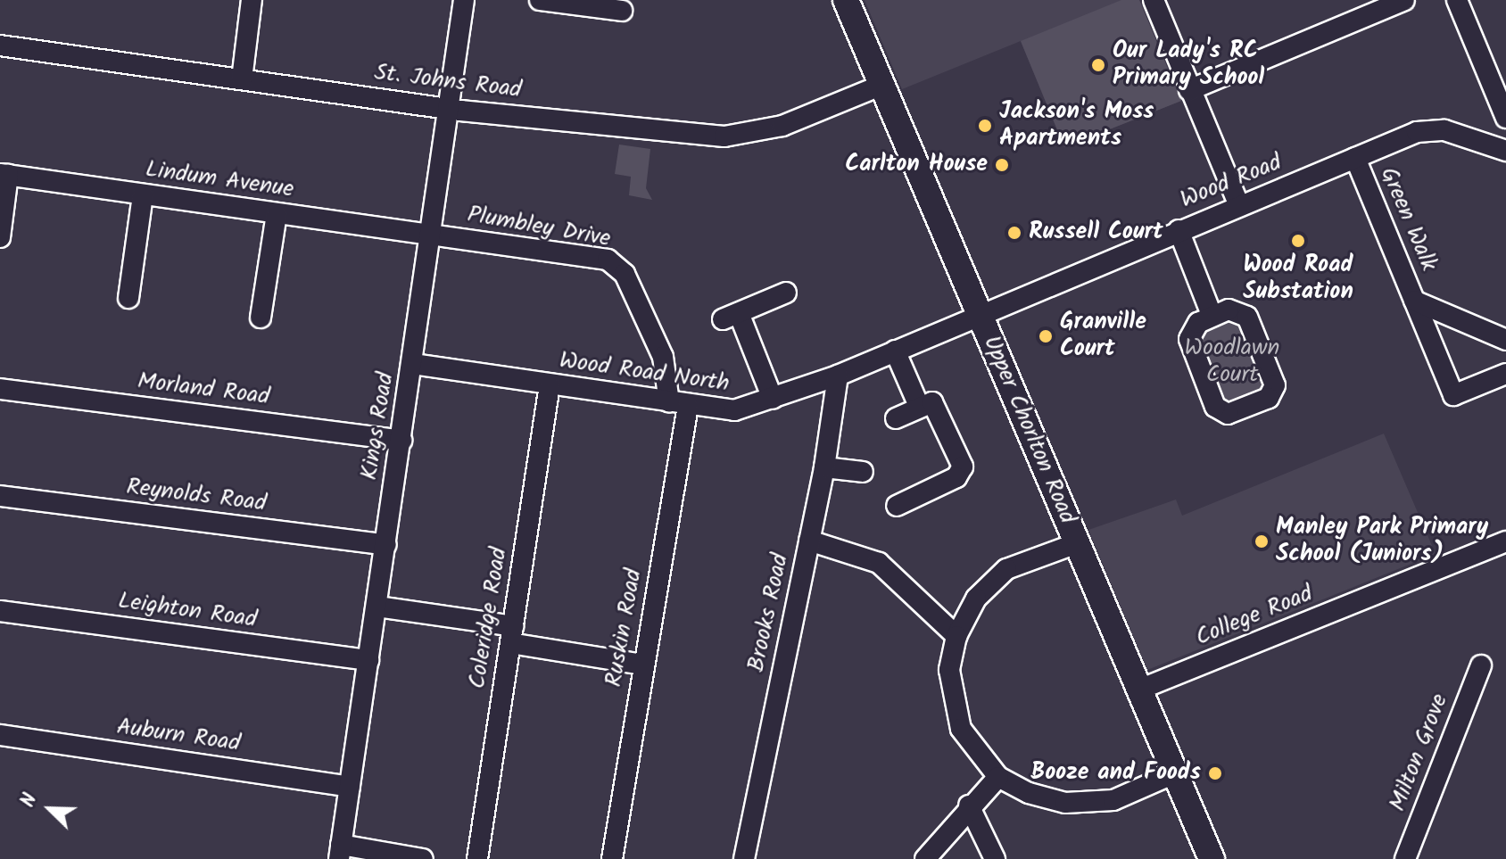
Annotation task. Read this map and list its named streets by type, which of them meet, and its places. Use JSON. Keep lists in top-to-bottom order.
{
  "streets": {
    "main road": ["Upper Chorlton Road"],
    "street": [
      "St. Johns Road",
      "Lindum Avenue",
      "Wood Road",
      "Green Walk",
      "Plumbley Drive",
      "Wood Road North",
      "Morland Road",
      "Kings Road",
      "Reynolds Road",
      "Leighton Road",
      "Brooks Road",
      "College Road",
      "Coleridge Road",
      "Ruskin Road",
      "Auburn Road",
      "Milton Grove"
    ]
  },
  "crossings": [
    ["St. Johns Road", "Kings Road"],
    ["St. Johns Road", "Upper Chorlton Road"],
    ["Lindum Avenue", "Plumbley Drive"],
    ["Lindum Avenue", "Kings Road"],
    ["Wood Road", "Green Walk"],
    ["Wood Road", "Wood Road North"],
    ["Wood Road", "Upper Chorlton Road"],
    ["Plumbley Drive", "Wood Road North"],
    ["Plumbley Drive", "Kings Road"],
    ["Plumbley Drive", "Ruskin Road"],
    ["Wood Road North", "Kings Road"],
    ["Wood Road North", "Upper Chorlton Road"],
    ["Wood Road North", "Brooks Road"],
    ["Wood Road North", "Coleridge Road"],
    ["Wood Road North", "Ruskin Road"],
    ["Morland Road", "Kings Road"],
    ["Kings Road", "Reynolds Road"],
    ["Kings Road", "Leighton Road"],
    ["Kings Road", "Auburn Road"],
    ["Upper Chorlton Road", "College Road"]
  ],
  "parks": ["Woodlawn Court"],
  "places": [
    "Our Lady's RC Primary School",
    "Jackson's Moss Apartments",
    "Carlton House",
    "Russell Court",
    "Wood Road Substation",
    "Granville Court",
    "Manley Park Primary School (Juniors)",
    "Booze and Foods"
  ],
  "north": "top left"
}
